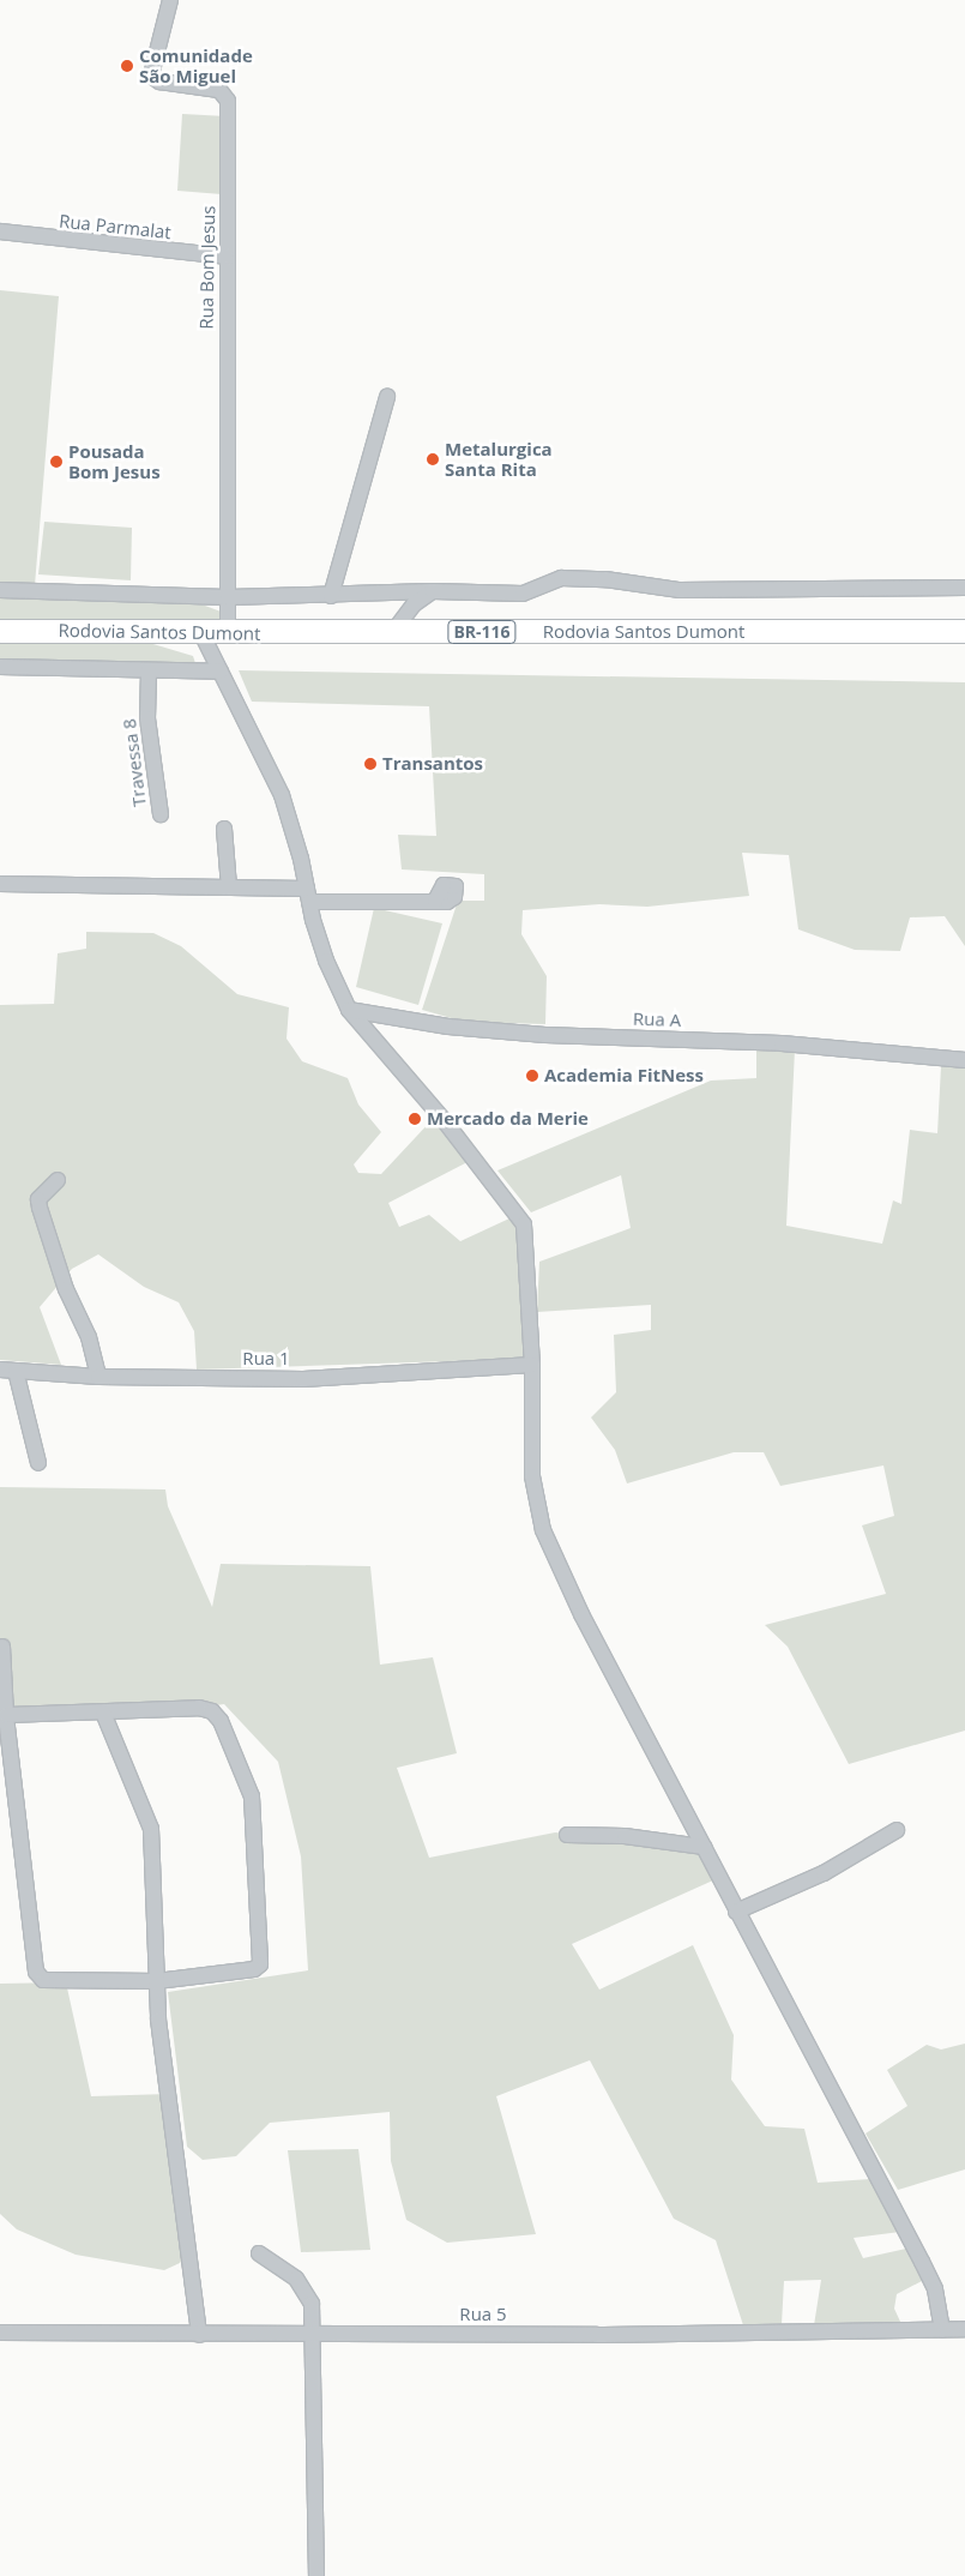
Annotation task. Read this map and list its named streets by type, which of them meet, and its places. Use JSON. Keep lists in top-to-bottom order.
{
  "streets": {
    "highway": ["Rodovia Santos Dumont", "BR-116"],
    "street": [
      "Rua Parmalat",
      "Rua Bom Jesus",
      "Travessa 8",
      "Rua A",
      "Rua 1",
      "Rua 5"
    ]
  },
  "crossings": [
    ["Rua Parmalat", "Rua Bom Jesus"],
    ["Rua Bom Jesus", "Rodovia Santos Dumont"]
  ],
  "places": [
    "Comunidade São Miguel",
    "Metalurgica Santa Rita",
    "Pousada Bom Jesus",
    "Transantos",
    "Academia FitNess",
    "Mercado da Merie"
  ]
}
